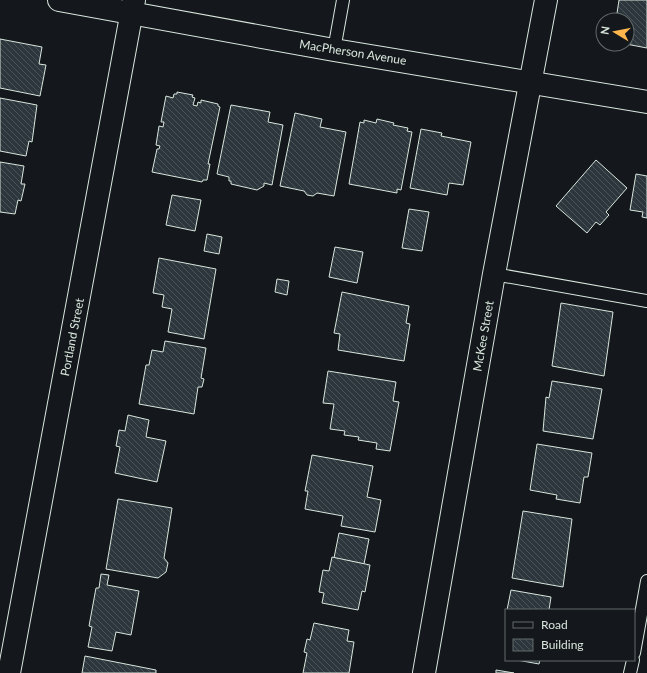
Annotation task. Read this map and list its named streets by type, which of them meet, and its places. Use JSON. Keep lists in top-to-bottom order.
{
  "streets": {
    "street": ["MacPherson Avenue", "McKee Street", "Portland Street"]
  },
  "crossings": [
    ["MacPherson Avenue", "McKee Street"],
    ["MacPherson Avenue", "Portland Street"]
  ],
  "legend": ["Road", "Building"],
  "north": "left"
}
